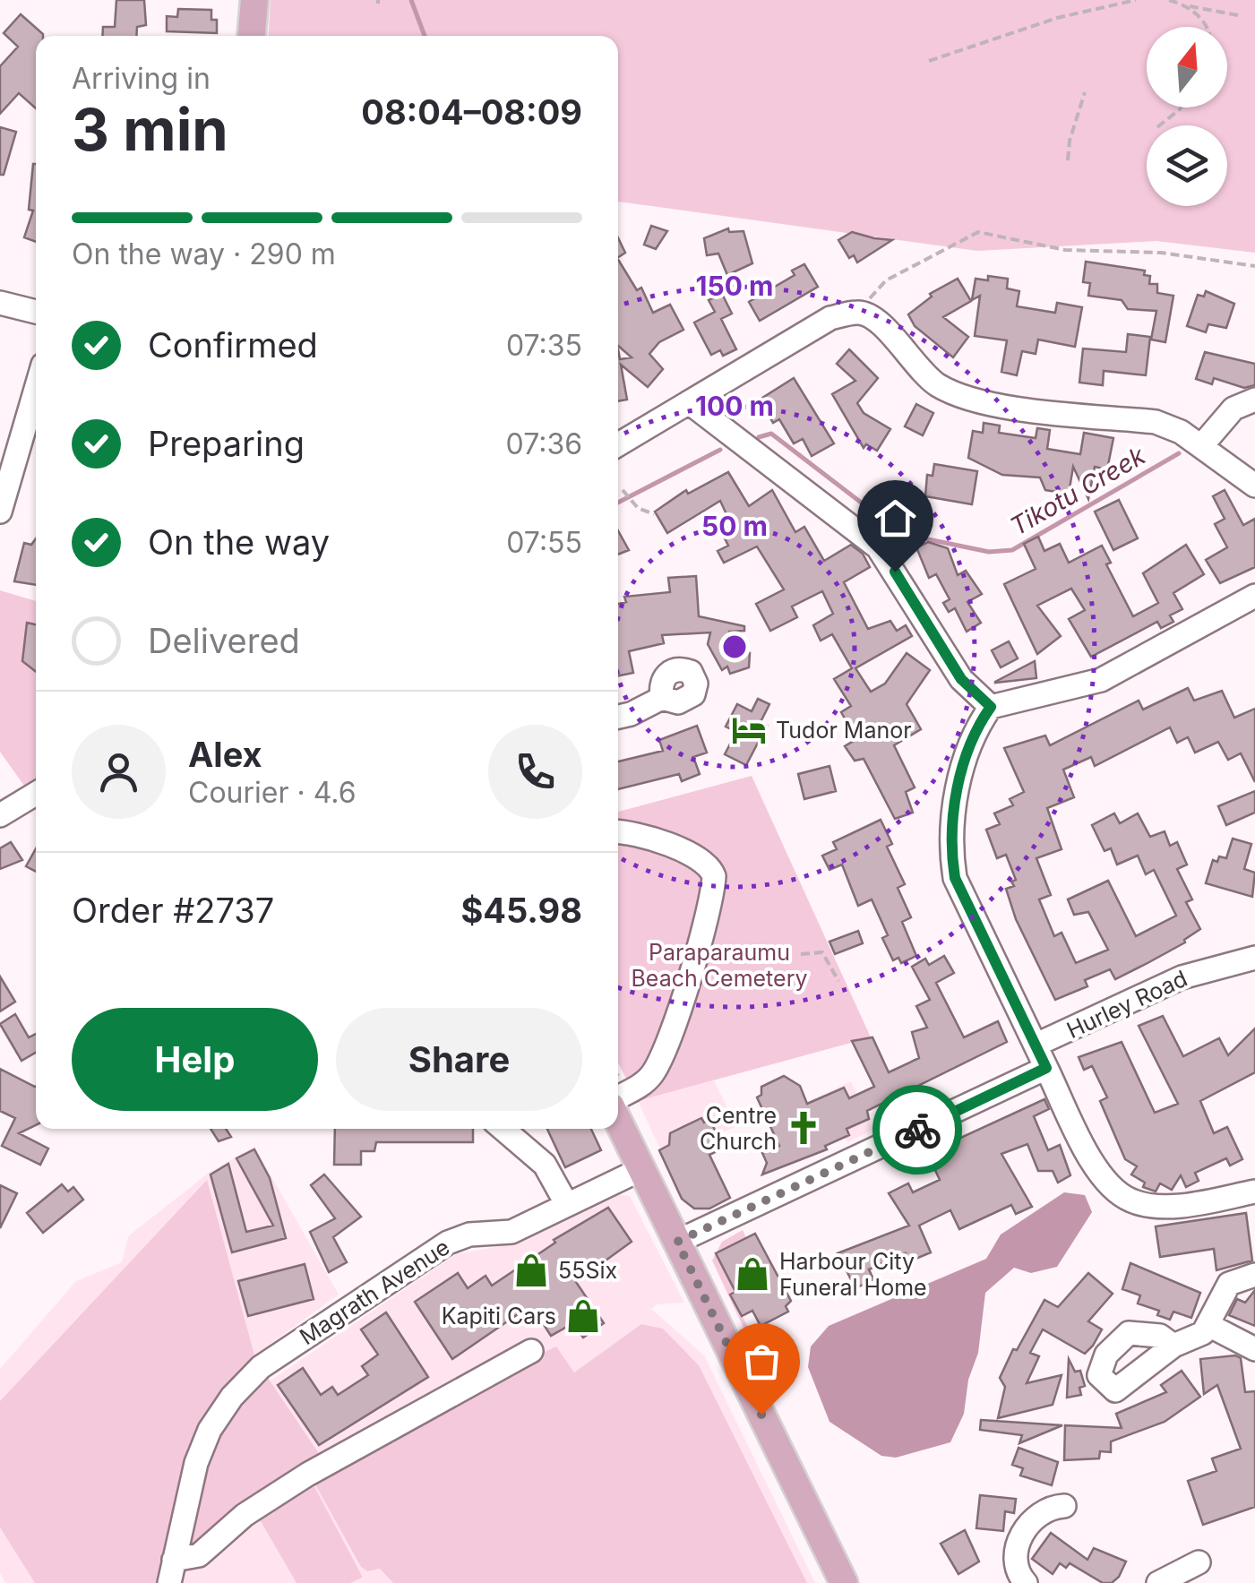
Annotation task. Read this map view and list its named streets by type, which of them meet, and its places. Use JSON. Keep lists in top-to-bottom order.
{
  "streets": {
    "street": ["Hurley Road", "Magrath Avenue"]
  },
  "water": ["Tikotu Creek"],
  "parks": ["Paraparaumu Beach Cemetery"],
  "places": {
    "hotel": ["Tudor Manor"],
    "church": ["Centre Church"],
    "shop": ["55Six", "Harbour City Funeral Home", "Kapiti Cars"]
  },
  "north": "top",
  "page": {
    "heading": ["3 min", "Arriving in", "08:04–08:09"],
    "panel": [
      "Alex",
      "Courier · 4.6",
      "Order #2737",
      "$45.98"
    ],
    "bar": "On the way · 290 m",
    "list": [
      ["Confirmed", "07:35"],
      ["Preparing", "07:36"],
      ["On the way", "07:55"],
      "Delivered"
    ],
    "buttons": ["Help", "Share"]
  },
  "rings": ["150 m", "100 m", "50 m"]
}
